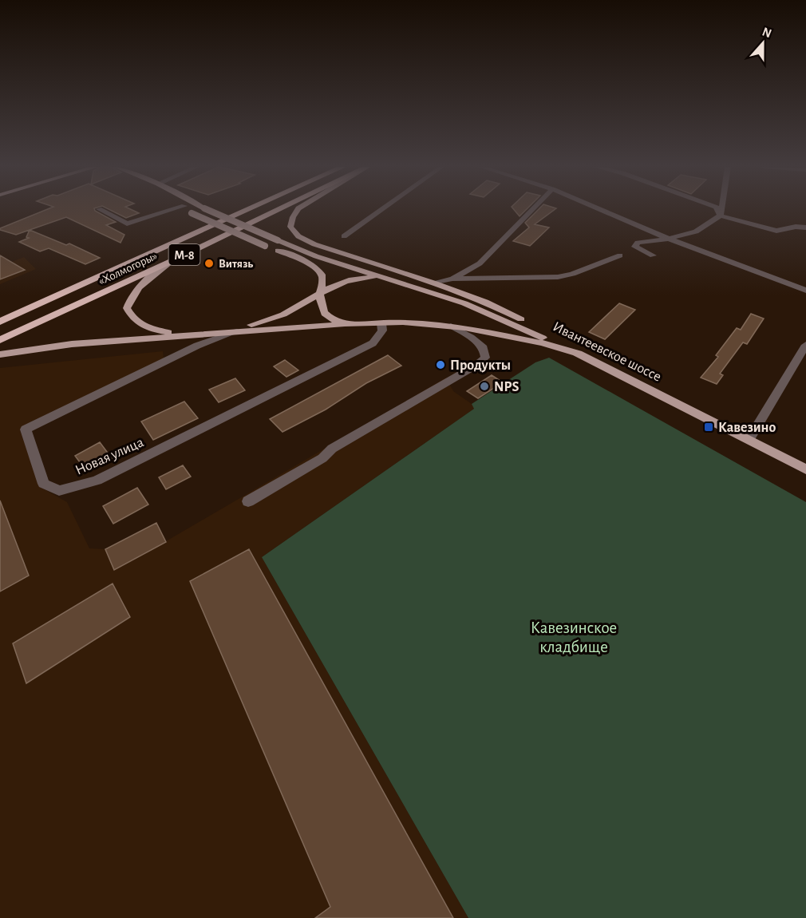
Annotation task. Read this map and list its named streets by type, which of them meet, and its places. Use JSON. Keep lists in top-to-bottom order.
{
  "streets": {
    "highway": ["М-8", "«Холмогоры»"],
    "main road": ["Ивантеевское шоссе"],
    "street": ["Новая улица"]
  },
  "parks": ["Кавезинское кладбище"],
  "places": {
    "other": ["Витязь", "Продукты", "NPS"],
    "transit": ["Кавезино"]
  },
  "north": "top"
}
